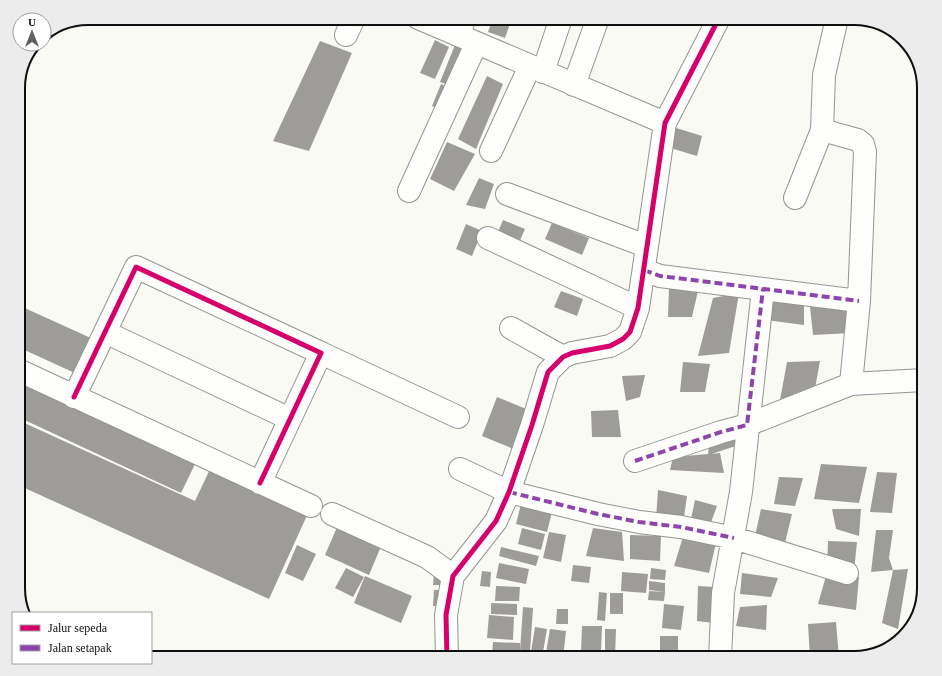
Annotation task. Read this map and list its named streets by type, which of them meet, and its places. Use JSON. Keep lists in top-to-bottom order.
{
  "legend": ["Jalur sepeda", "Jalan setapak"],
  "north": "top"
}
